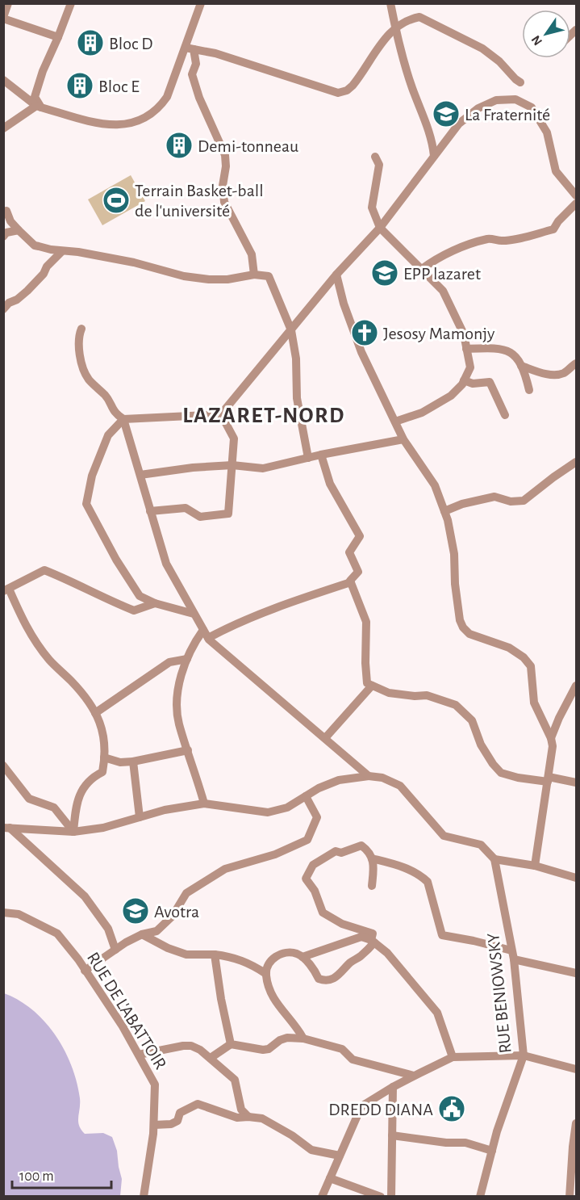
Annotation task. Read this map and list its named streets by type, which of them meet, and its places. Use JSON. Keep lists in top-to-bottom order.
{
  "streets": {
    "street": ["RUE BENIOWSKY", "RUE DE L'ABATTOIR"]
  },
  "districts": ["LAZARET-NORD"],
  "places": {
    "building": ["Bloc D", "Bloc E", "Demi-tonneau"],
    "school or university": ["La Fraternité", "EPP lazaret", "Avotra"],
    "sports": ["Terrain Basket-ball de l'université"],
    "church": ["Jesosy Mamonjy"],
    "public building": ["DREDD DIANA"]
  },
  "scale_bar": "100 m",
  "north": "bottom left"
}
